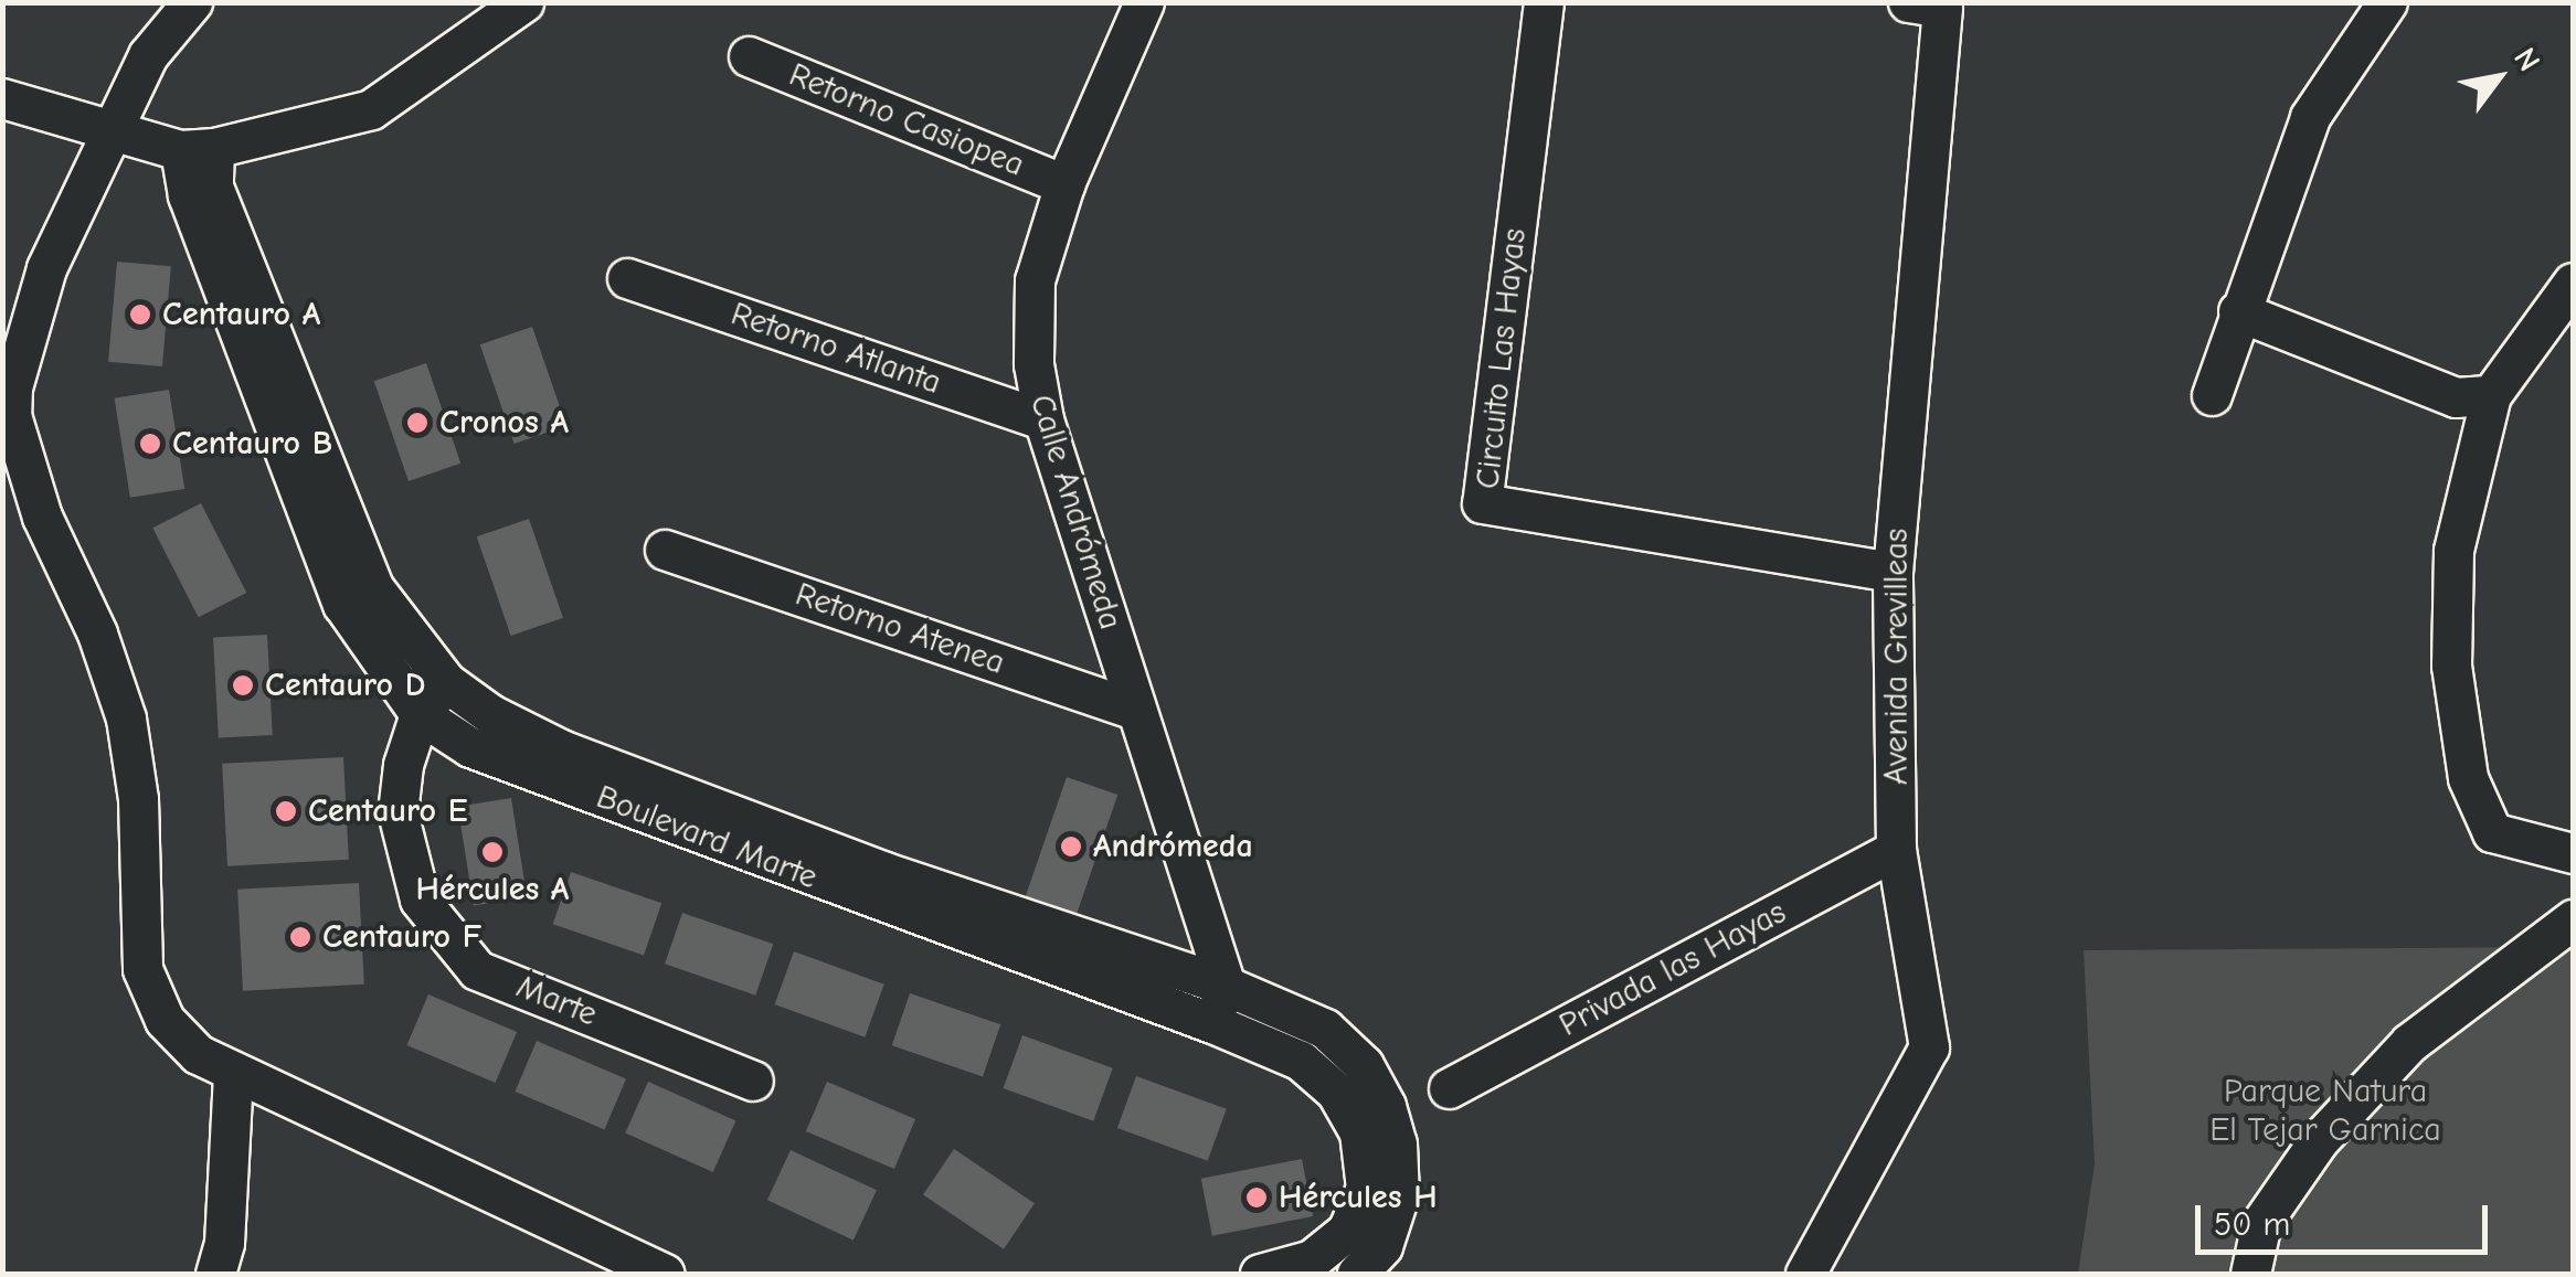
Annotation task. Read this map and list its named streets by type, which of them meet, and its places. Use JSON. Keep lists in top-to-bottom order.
{
  "streets": {
    "street": [
      "Retorno Casiopea",
      "Retorno Atlanta",
      "Circuito Las Hayas",
      "Calle Andrómeda",
      "Retorno Atenea",
      "Avenida Grevilleas",
      "Boulevard Marte",
      "Privada las Hayas",
      "Marte"
    ]
  },
  "crossings": [
    ["Retorno Casiopea", "Calle Andrómeda"],
    ["Retorno Atlanta", "Calle Andrómeda"],
    ["Circuito Las Hayas", "Avenida Grevilleas"],
    ["Calle Andrómeda", "Retorno Atenea"],
    ["Calle Andrómeda", "Boulevard Marte"],
    ["Avenida Grevilleas", "Privada las Hayas"],
    ["Boulevard Marte", "Marte"]
  ],
  "parks": ["Parque Natura El Tejar Garnica"],
  "places": [
    "Centauro A",
    "Cronos A",
    "Centauro B",
    "Centauro D",
    "Centauro E",
    "Andrómeda",
    "Hércules A",
    "Centauro F",
    "Hércules H"
  ],
  "scale_bar": "50 m",
  "north": "top right"
}
